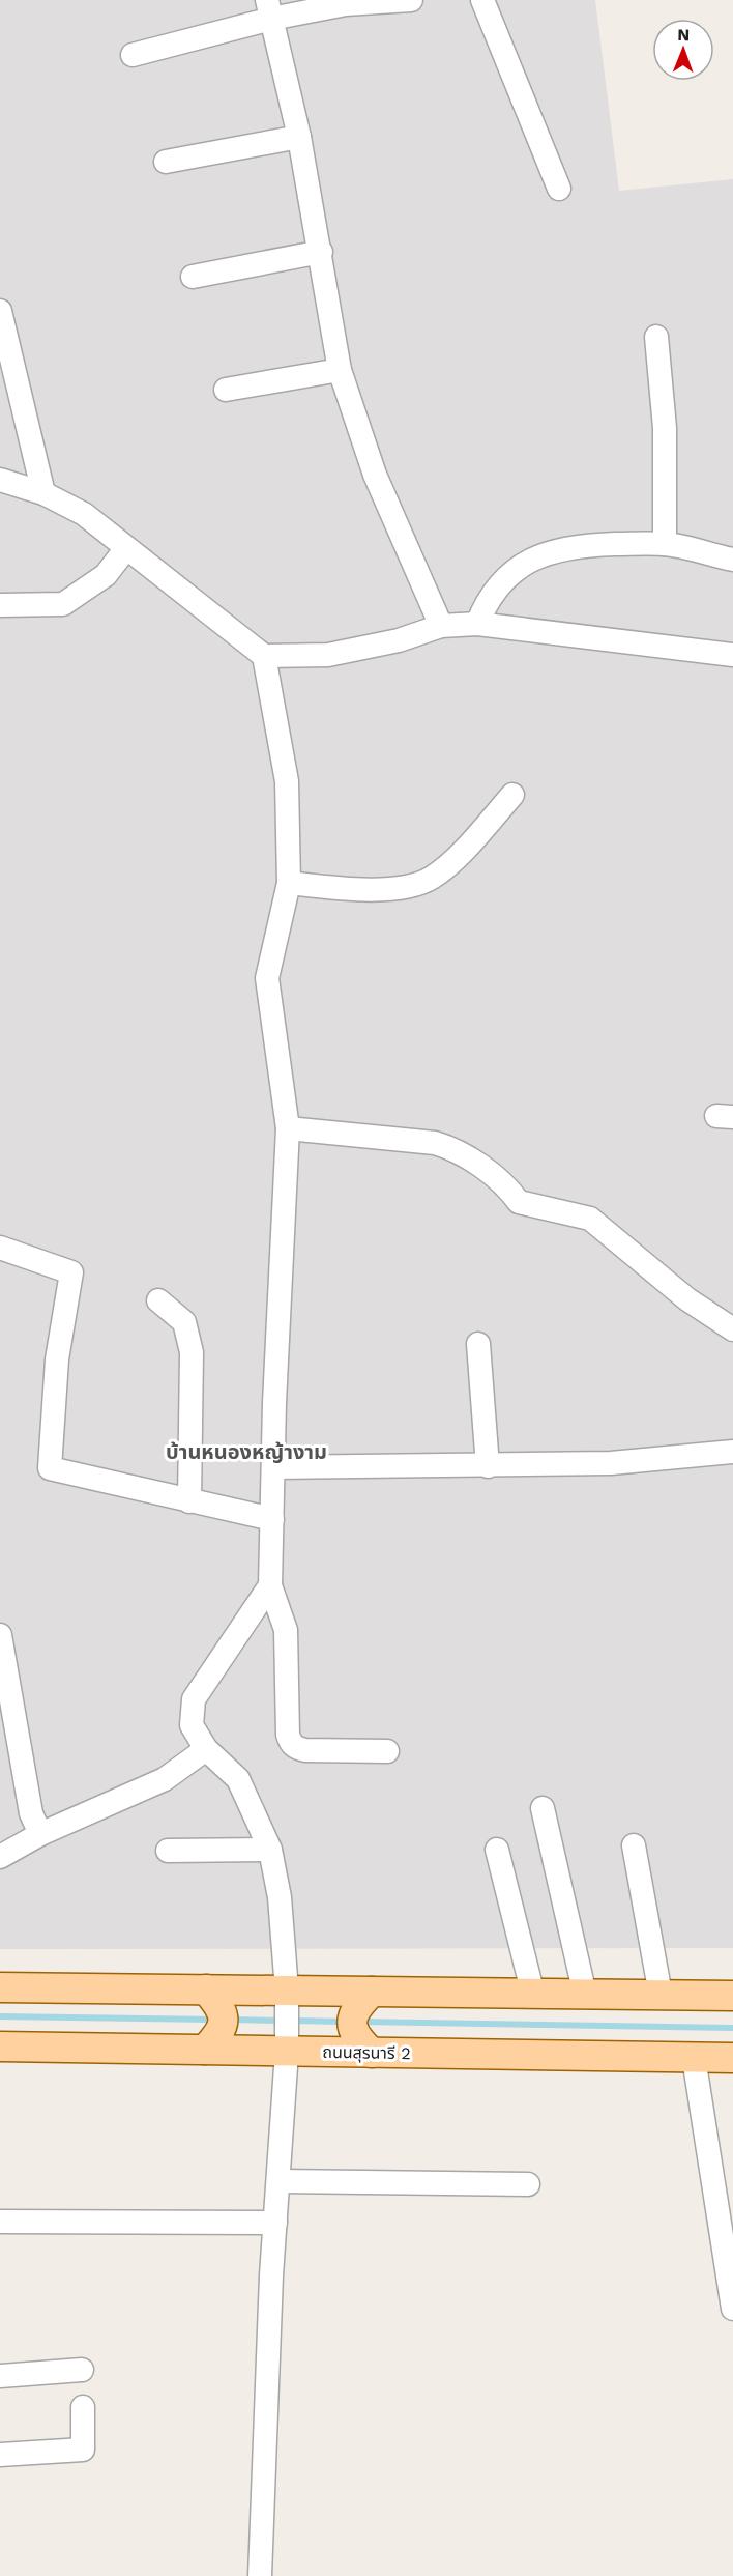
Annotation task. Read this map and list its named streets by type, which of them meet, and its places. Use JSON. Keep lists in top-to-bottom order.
{
  "streets": {
    "main road": ["ถนนสุรนารี 2"]
  },
  "districts": ["บ้านหนองหญ้างาม"],
  "north": "top"
}
